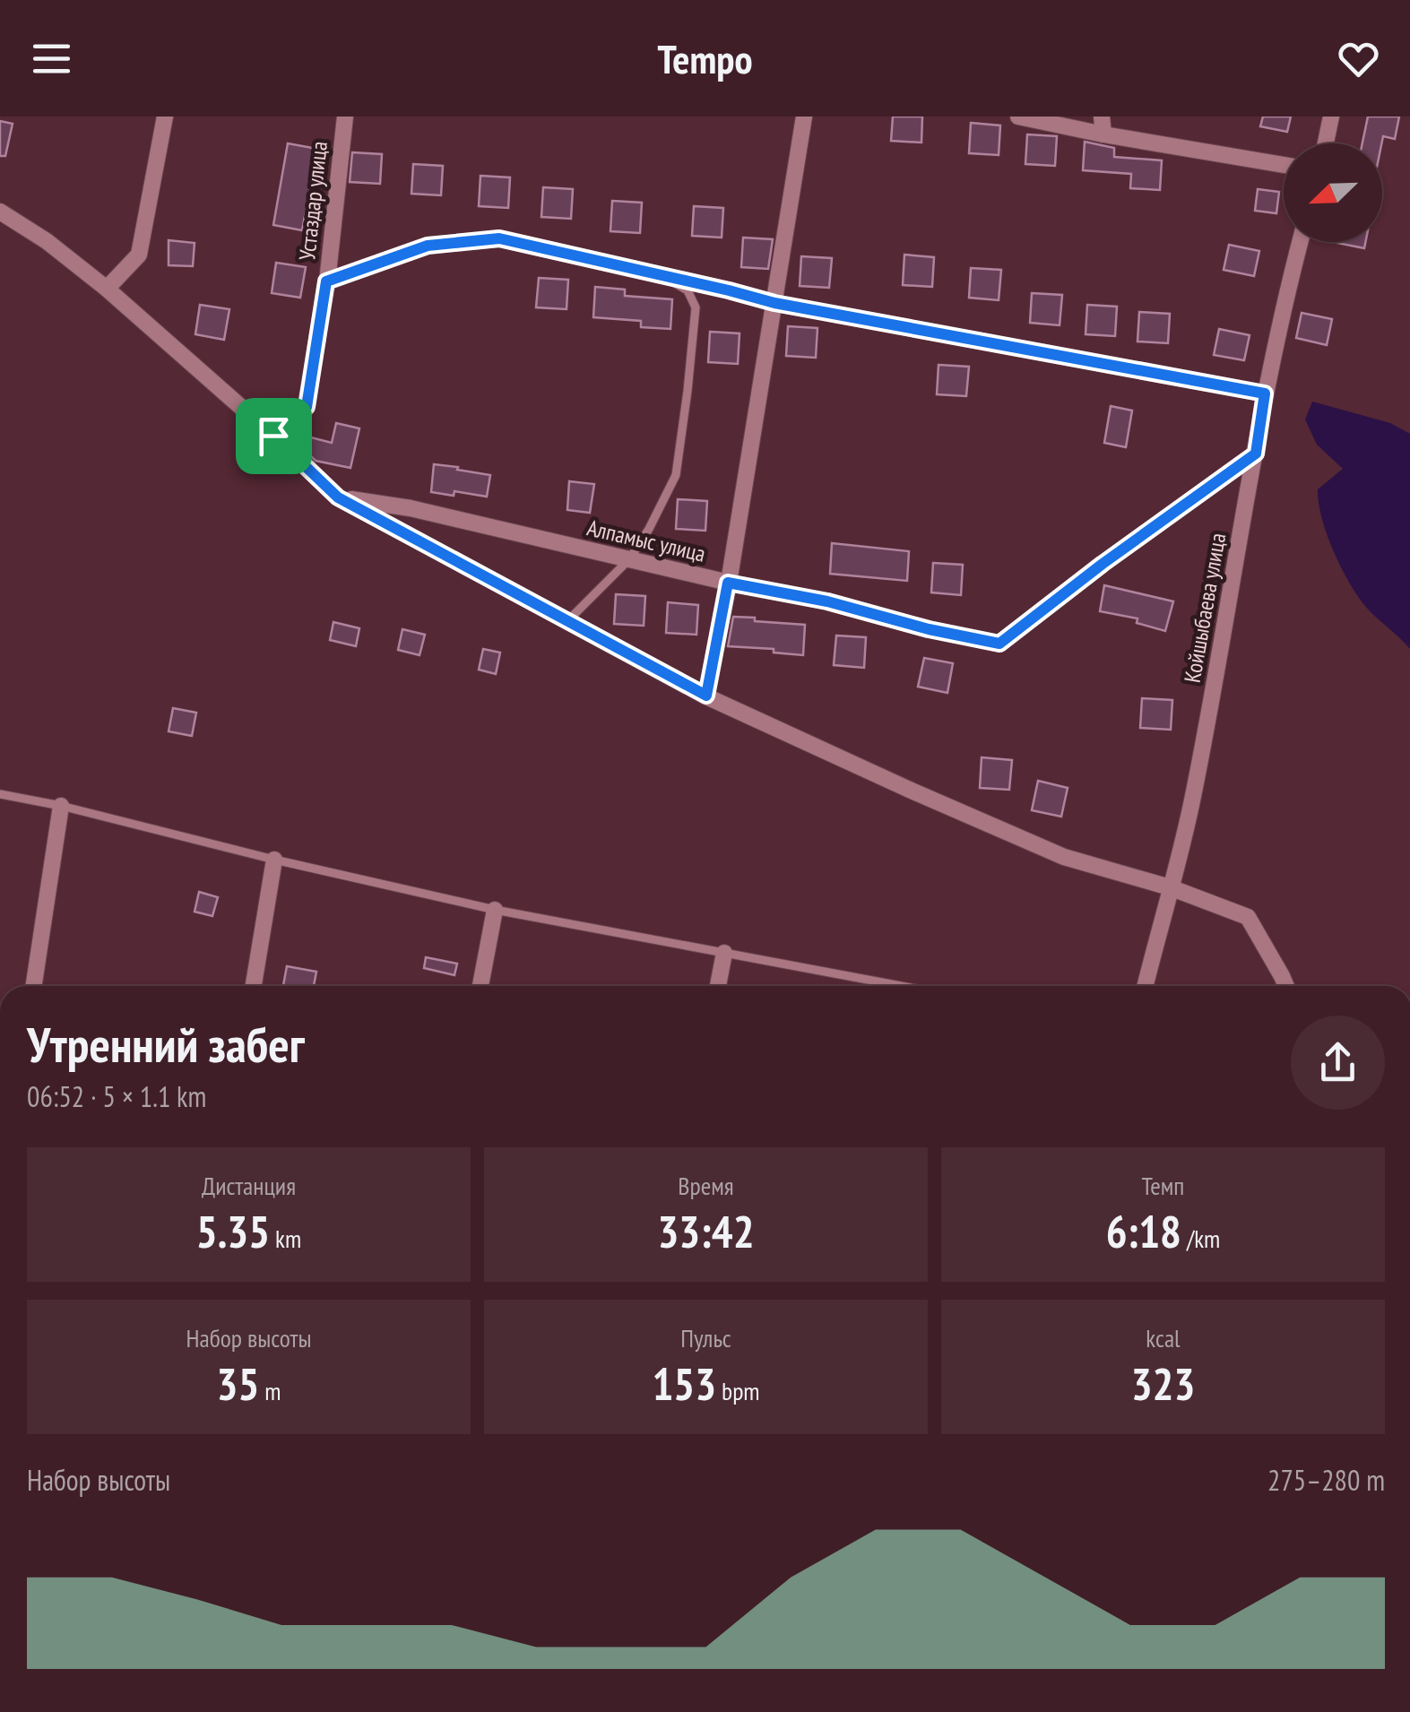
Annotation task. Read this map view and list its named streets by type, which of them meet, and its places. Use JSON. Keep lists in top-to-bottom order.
{
  "streets": {
    "street": ["Устаздар улица", "Алпамыс улица", "Койшыбаева улица"]
  },
  "crossings": [
    ["Алпамыс улица", "Койшыбаева улица"]
  ],
  "north": "bottom left",
  "page": {
    "header": "Tempo",
    "heading": ["Утренний забег", "06:52 · 5 × 1.1 km"],
    "stats": [
      ["Дистанция", "5.35 km"],
      ["Время", "33:42"],
      ["Темп", "6:18 /km"],
      ["Набор высоты", "35 m"],
      ["Пульс", "153 bpm"],
      ["kcal", "323"]
    ],
    "chart": ["Набор высоты", "275–280 m"]
  }
}
